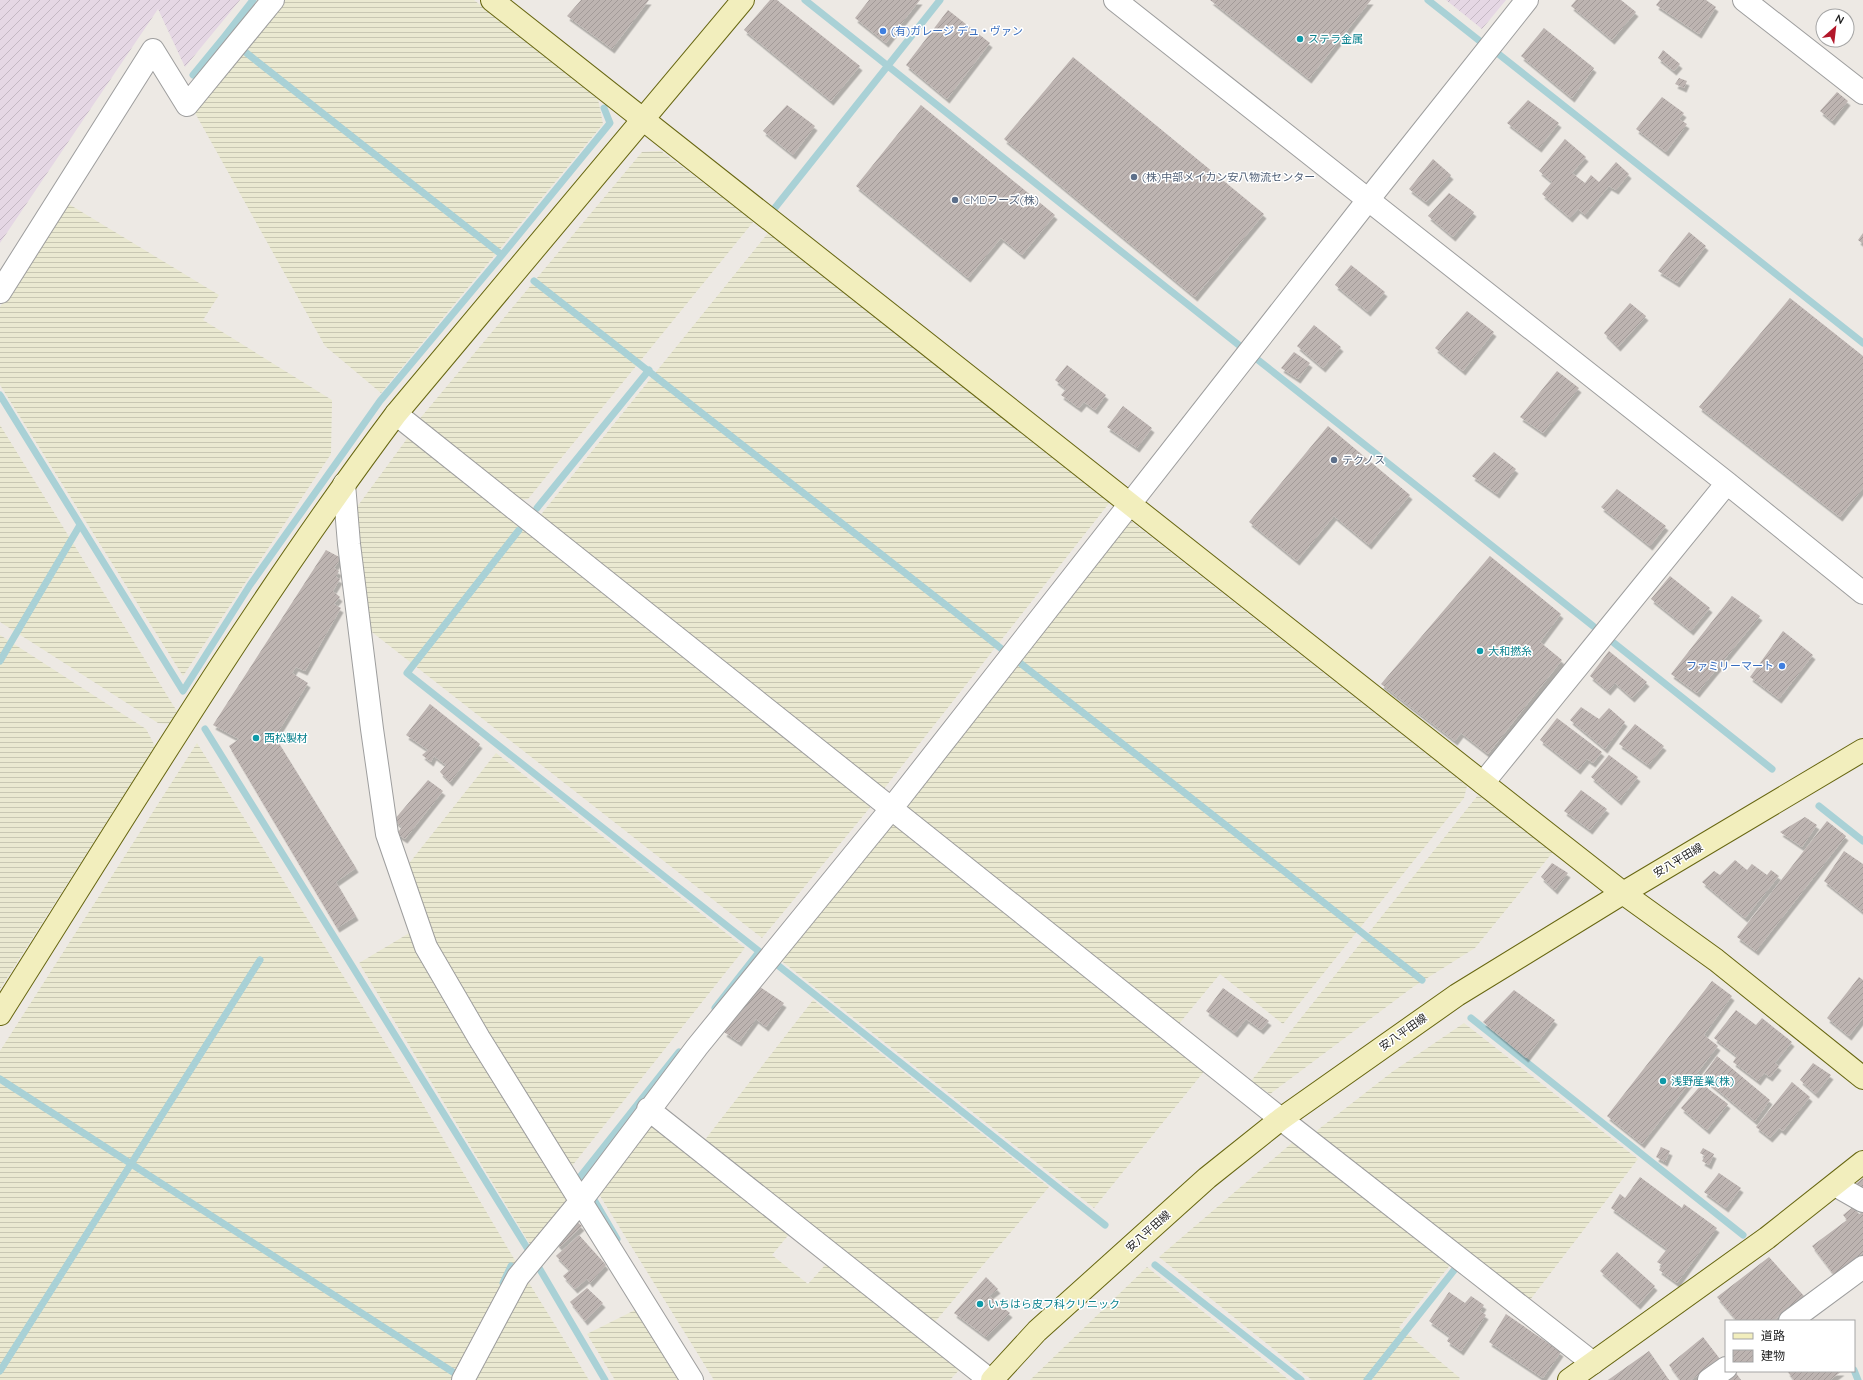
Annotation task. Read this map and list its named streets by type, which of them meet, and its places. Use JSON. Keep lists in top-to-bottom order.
{
  "streets": {
    "street": ["安八平田線"]
  },
  "places": [
    "(有)ガレージ デュ・ヴァン",
    "ステラ金属",
    "(株)中部メイカン安八物流センター",
    "CMDフーズ(株)",
    "テクノス",
    "大和撚糸",
    "ファミリーマート",
    "西松製材",
    "浅野産業(株)",
    "いちはら皮フ科クリニック"
  ],
  "legend": ["道路", "建物"],
  "north": "top right"
}
